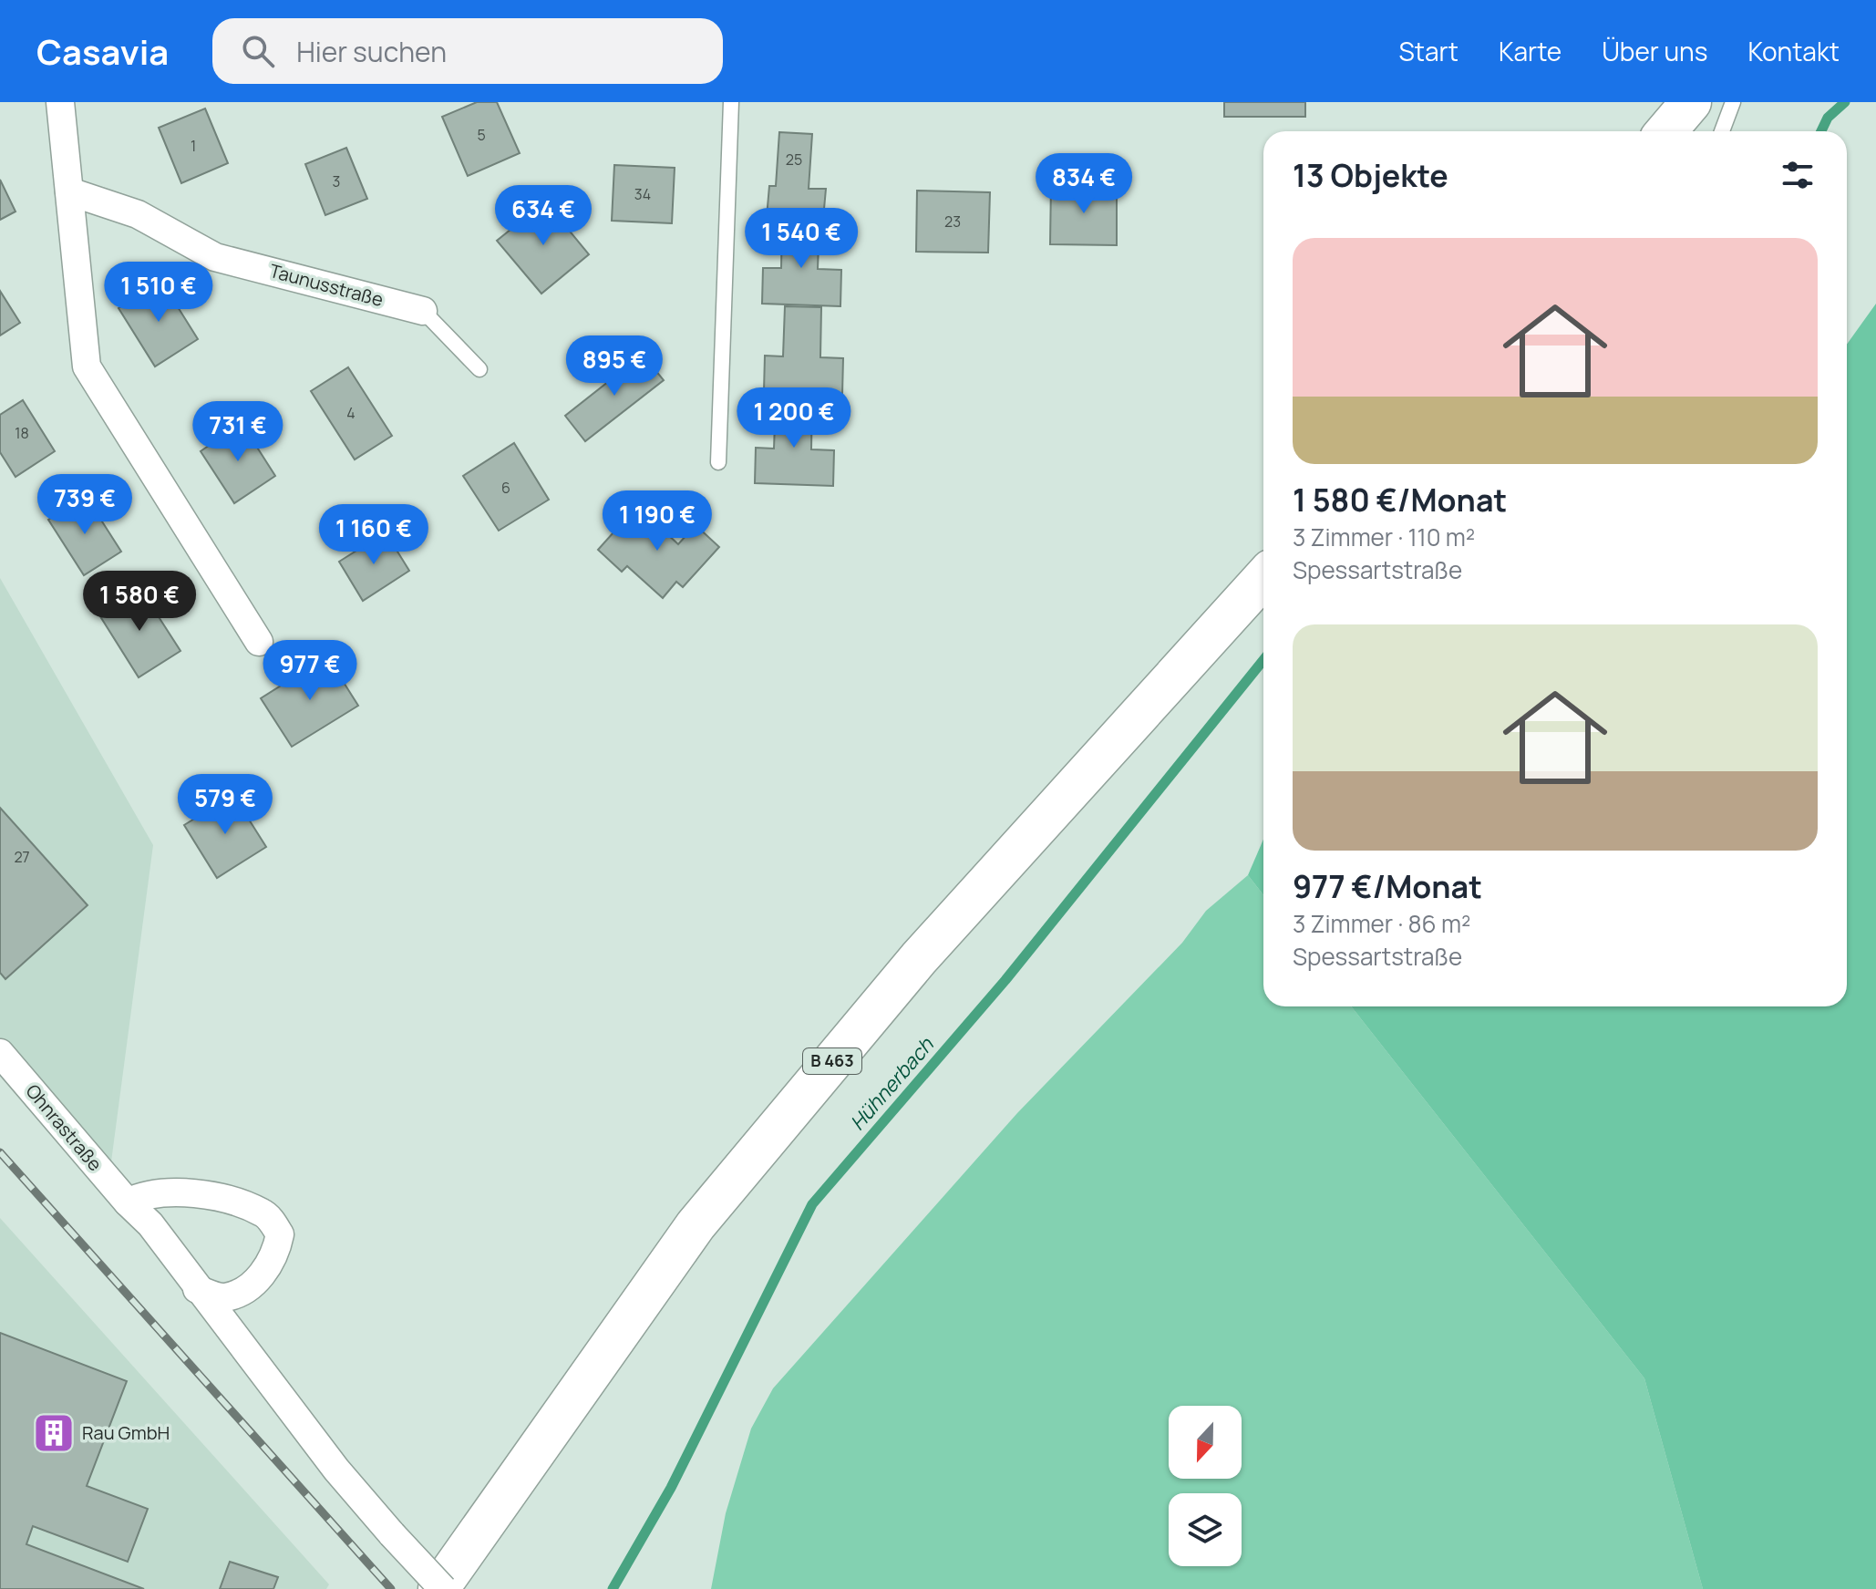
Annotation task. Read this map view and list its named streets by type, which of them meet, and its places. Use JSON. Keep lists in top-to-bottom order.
{
  "streets": {
    "highway": ["B 463"],
    "street": ["Taunusstraße", "Ohnrastraße"]
  },
  "crossings": [
    ["B 463", "Ohnrastraße"]
  ],
  "water": ["Hühnerbach"],
  "places": {
    "building": ["Rau GmbH"]
  },
  "house_numbers": [
    "5",
    "1",
    "25",
    "3",
    "34",
    "23",
    "4",
    "18",
    "6",
    "27"
  ],
  "north": "bottom",
  "page": {
    "header": "Casavia",
    "search": "Hier suchen",
    "nav": [
      "Start",
      "Karte",
      "Über uns",
      "Kontakt"
    ],
    "heading": "13 Objekte",
    "price": [
      "834 €",
      "634 €",
      "1 540 €",
      "1 510 €",
      "895 €",
      "1 200 €",
      "731 €",
      "739 €",
      "1 190 €",
      "1 160 €",
      "1 580 €",
      "977 €",
      "579 €"
    ],
    "list": [
      {
        "name": "1 580 €/Monat",
        "note": "3 Zimmer · 110 m² · Spessartstraße"
      },
      {
        "name": "977 €/Monat",
        "note": "3 Zimmer · 86 m² · Spessartstraße"
      }
    ]
  }
}
